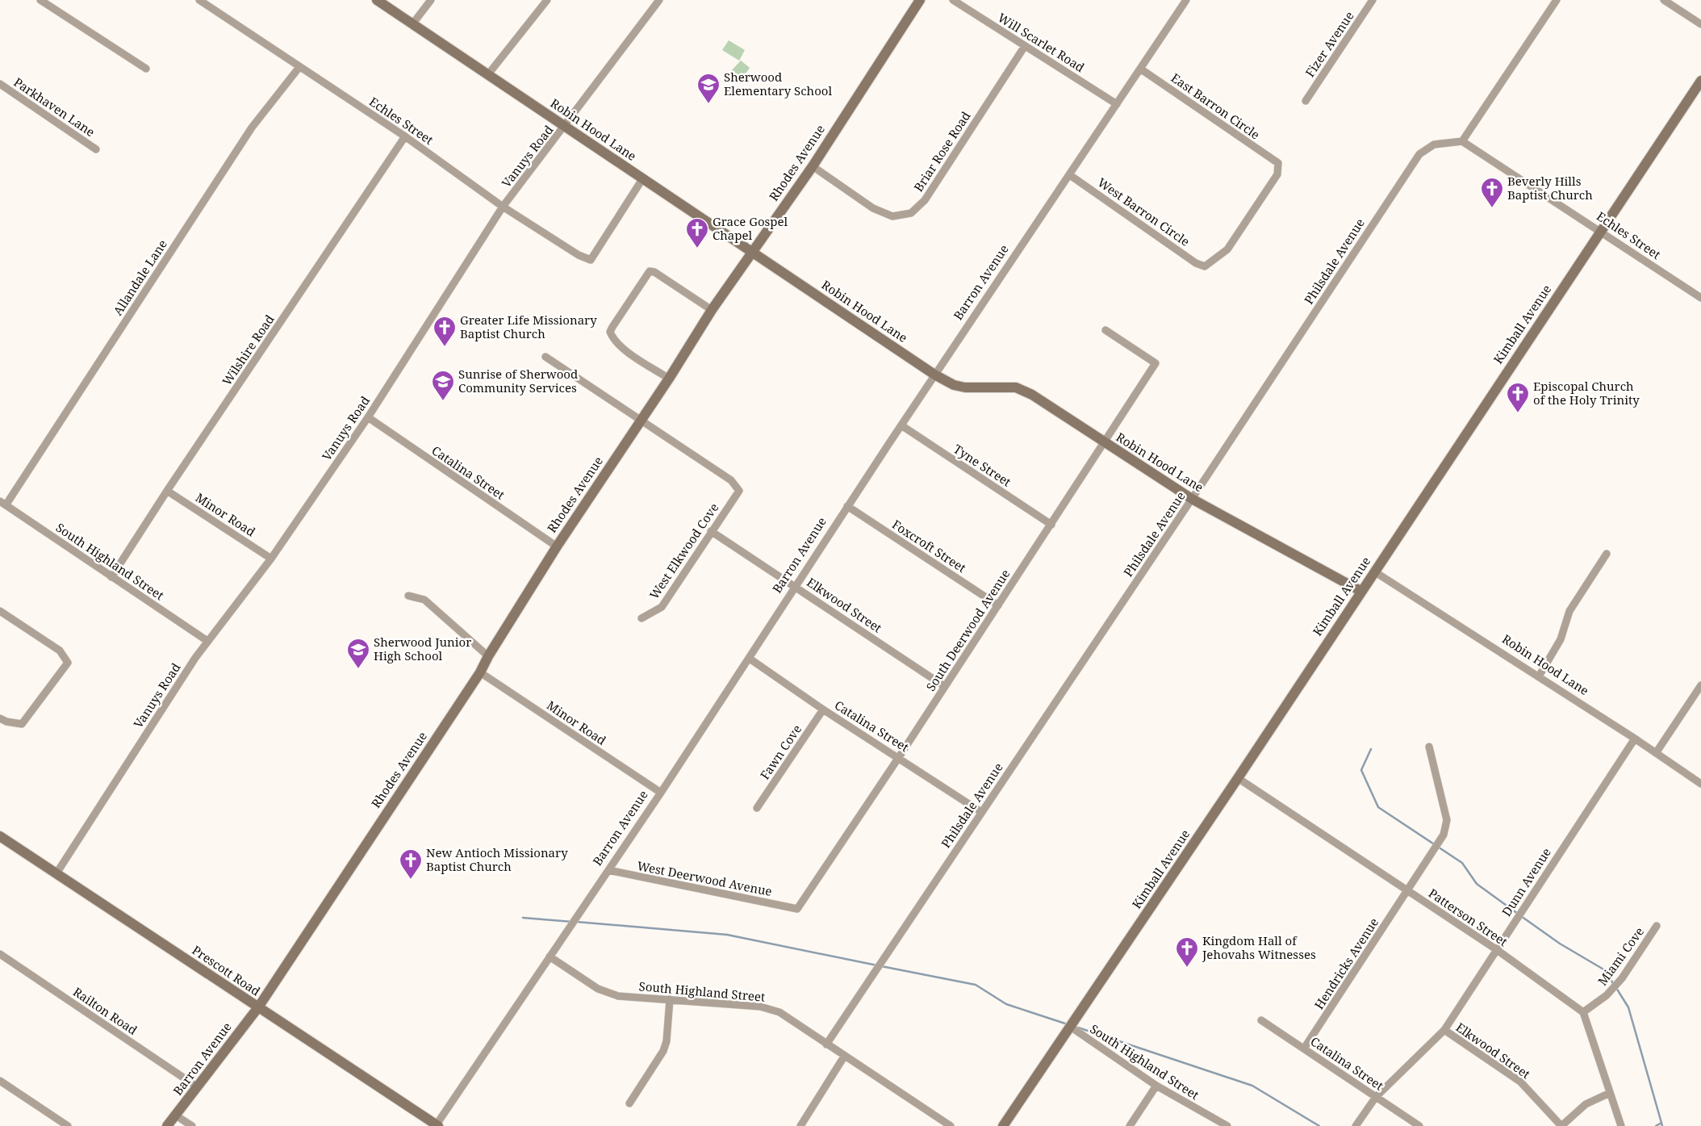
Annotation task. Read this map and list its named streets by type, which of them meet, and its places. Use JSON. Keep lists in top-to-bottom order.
{
  "streets": {
    "main road": [
      "Robin Hood Lane",
      "Rhodes Avenue",
      "Barron Avenue",
      "Kimball Avenue",
      "Prescott Road"
    ],
    "street": [
      "Will Scarlet Road",
      "Fizer Avenue",
      "East Barron Circle",
      "Parkhaven Lane",
      "Echles Street",
      "Briar Rose Road",
      "Vanuys Road",
      "West Barron Circle",
      "Philsdale Avenue",
      "Allandale Lane",
      "Wilshire Road",
      "Tyne Street",
      "Catalina Street",
      "Minor Road",
      "Foxcroft Street",
      "West Elkwood Cove",
      "South Highland Street",
      "Elkwood Street",
      "South Deerwood Avenue",
      "Fawn Cove",
      "West Deerwood Avenue",
      "Dunn Avenue",
      "Patterson Street",
      "Miami Cove",
      "Hendricks Avenue",
      "Railton Road"
    ]
  },
  "crossings": [
    ["Will Scarlet Road", "Briar Rose Road"],
    ["Will Scarlet Road", "Barron Avenue"],
    ["East Barron Circle", "West Barron Circle"],
    ["East Barron Circle", "Barron Avenue"],
    ["Echles Street", "Robin Hood Lane"],
    ["Echles Street", "Vanuys Road"],
    ["Echles Street", "Philsdale Avenue"],
    ["Echles Street", "Allandale Lane"],
    ["Echles Street", "Kimball Avenue"],
    ["Echles Street", "Wilshire Road"],
    ["Robin Hood Lane", "Vanuys Road"],
    ["Robin Hood Lane", "Rhodes Avenue"],
    ["Robin Hood Lane", "Philsdale Avenue"],
    ["Robin Hood Lane", "Barron Avenue"],
    ["Robin Hood Lane", "Kimball Avenue"],
    ["Robin Hood Lane", "South Deerwood Avenue"],
    ["Robin Hood Lane", "Dunn Avenue"],
    ["Briar Rose Road", "Rhodes Avenue"],
    ["Vanuys Road", "Catalina Street"],
    ["Vanuys Road", "Minor Road"],
    ["Vanuys Road", "South Highland Street"],
    ["Vanuys Road", "Prescott Road"],
    ["Rhodes Avenue", "Barron Avenue"],
    ["Rhodes Avenue", "Catalina Street"],
    ["Rhodes Avenue", "Minor Road"],
    ["Rhodes Avenue", "West Elkwood Cove"],
    ["Rhodes Avenue", "Prescott Road"],
    ["West Barron Circle", "Barron Avenue"],
    ["Philsdale Avenue", "Catalina Street"],
    ["Philsdale Avenue", "South Highland Street"],
    ["Allandale Lane", "South Highland Street"],
    ["Barron Avenue", "Tyne Street"],
    ["Barron Avenue", "Catalina Street"],
    ["Barron Avenue", "Minor Road"],
    ["Barron Avenue", "Foxcroft Street"],
    ["Barron Avenue", "South Highland Street"],
    ["Barron Avenue", "Elkwood Street"],
    ["Barron Avenue", "West Deerwood Avenue"],
    ["Barron Avenue", "Prescott Road"],
    ["Barron Avenue", "Railton Road"],
    ["Kimball Avenue", "South Highland Street"],
    ["Kimball Avenue", "Patterson Street"],
    ["Wilshire Road", "Minor Road"],
    ["Wilshire Road", "South Highland Street"],
    ["Tyne Street", "South Deerwood Avenue"],
    ["Catalina Street", "South Deerwood Avenue"],
    ["Catalina Street", "Fawn Cove"],
    ["Catalina Street", "Dunn Avenue"],
    ["Catalina Street", "Hendricks Avenue"],
    ["Foxcroft Street", "South Deerwood Avenue"],
    ["West Elkwood Cove", "Elkwood Street"],
    ["Elkwood Street", "South Deerwood Avenue"],
    ["Elkwood Street", "Dunn Avenue"],
    ["South Deerwood Avenue", "West Deerwood Avenue"],
    ["Dunn Avenue", "Patterson Street"],
    ["Patterson Street", "Miami Cove"],
    ["Patterson Street", "Hendricks Avenue"]
  ],
  "places": {
    "school or university": ["Sherwood Elementary School", "Sunrise of Sherwood Community Services", "Sherwood Junior High School"],
    "church": [
      "Beverly Hills Baptist Church",
      "Grace Gospel Chapel",
      "Greater Life Missionary Baptist Church",
      "Episcopal Church of the Holy Trinity",
      "New Antioch Missionary Baptist Church",
      "Kingdom Hall of Jehovahs Witnesses"
    ]
  }
}
